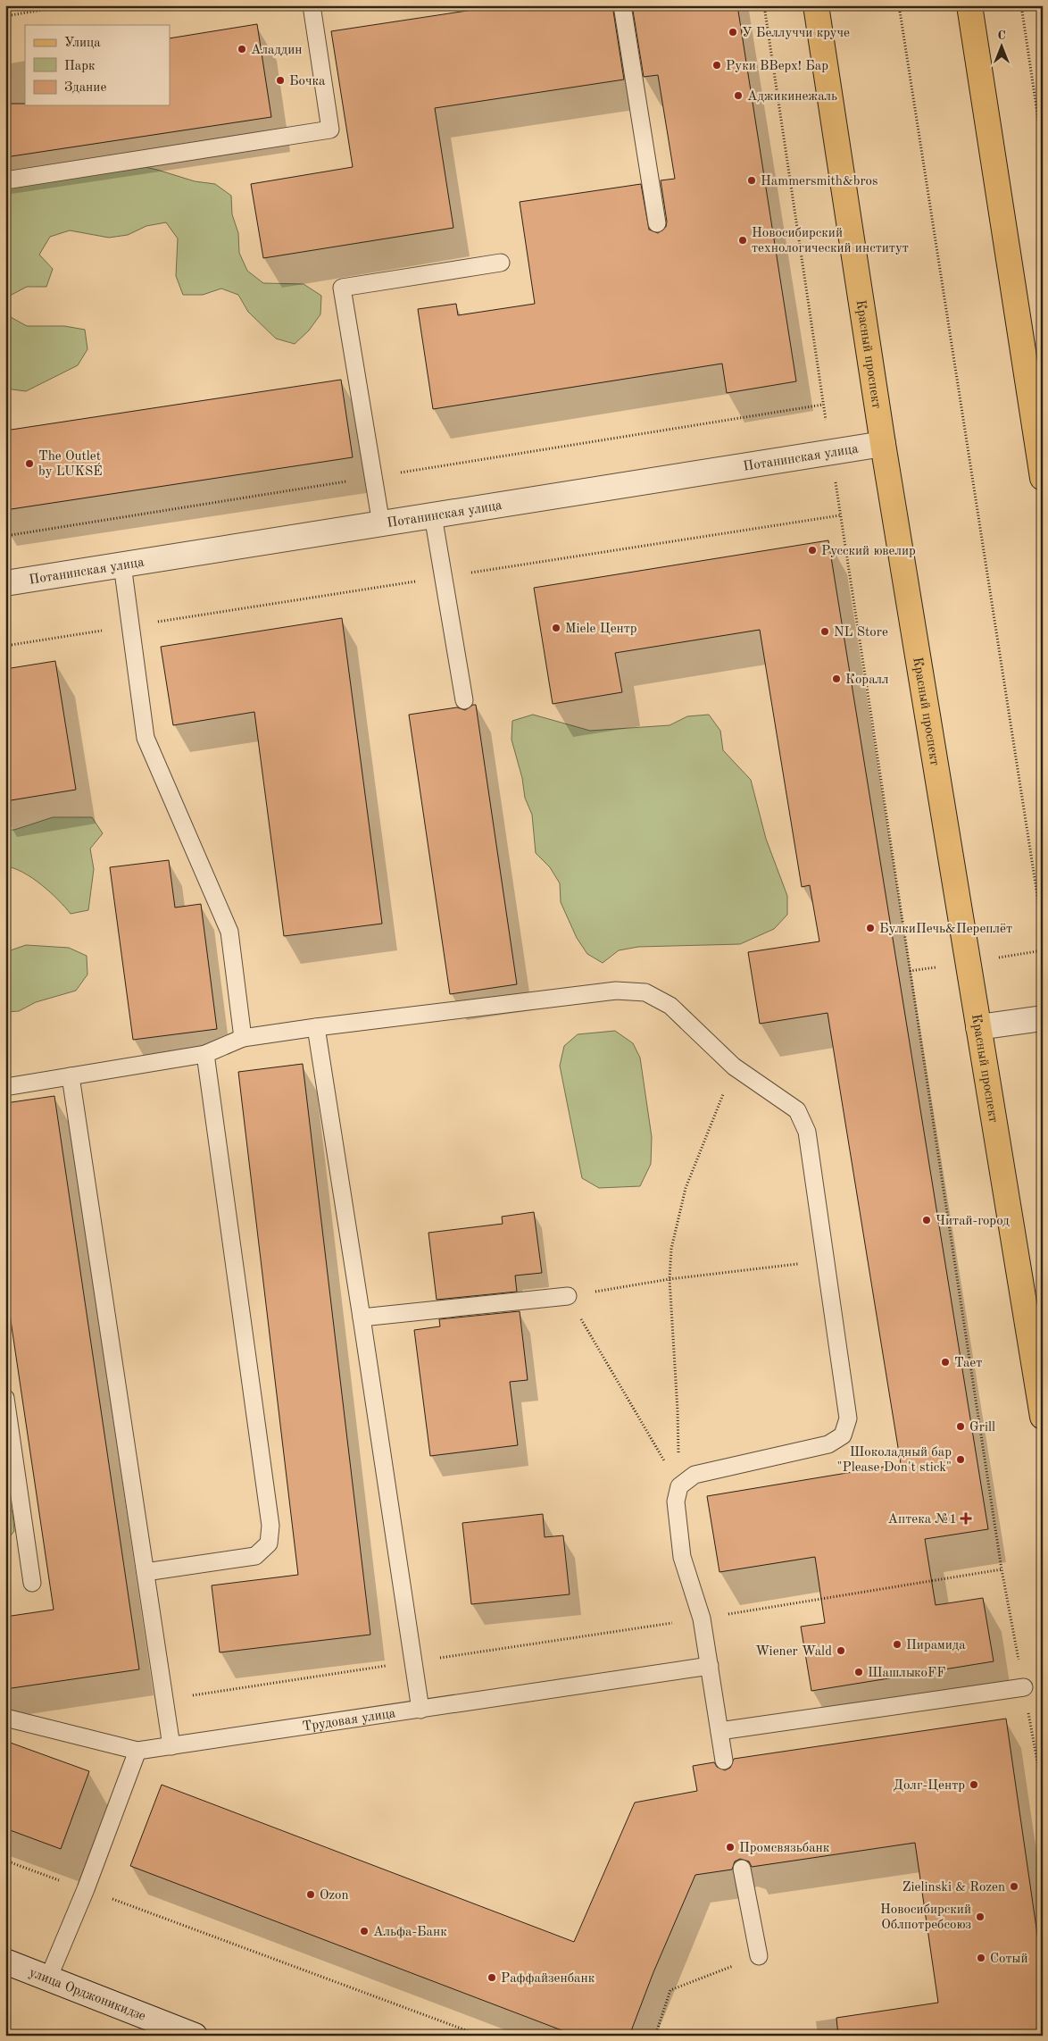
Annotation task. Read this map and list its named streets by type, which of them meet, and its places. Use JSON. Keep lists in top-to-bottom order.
{
  "streets": {
    "main road": ["Красный проспект"],
    "street": ["Потанинская улица", "улица Орджоникидзе"],
    "lane": ["Трудовая улица"]
  },
  "crossings": [
    ["Красный проспект", "Потанинская улица"]
  ],
  "places": {
    "other": [
      "У Беллуччи круче",
      "Аладдин",
      "Руки ВВерх! Бар",
      "Бочка",
      "Аджикинежаль",
      "Hammersmith&bros",
      "Новосибирский технологический институт",
      "The Outlet by LUKSÉ",
      "Русский ювелир",
      "Miele Центр",
      "NL Store",
      "Коралл",
      "БулкиПечь&Переплёт",
      "Читай-город",
      "Тает",
      "Grill",
      "Шоколадный бар \"Please Don't stick\"",
      "Пирамида",
      "Wiener Wald",
      "ШашлыкoFF",
      "Долг-Центр",
      "Промсвязьбанк",
      "Zielinski & Rozen",
      "Ozon",
      "Новосибирский Облпотребсоюз",
      "Альфа-Банк",
      "Сотый",
      "Раффайзенбанк"
    ],
    "health": ["Аптека №1"]
  },
  "legend": ["Улица", "Парк", "Здание"],
  "north": "top"
}
